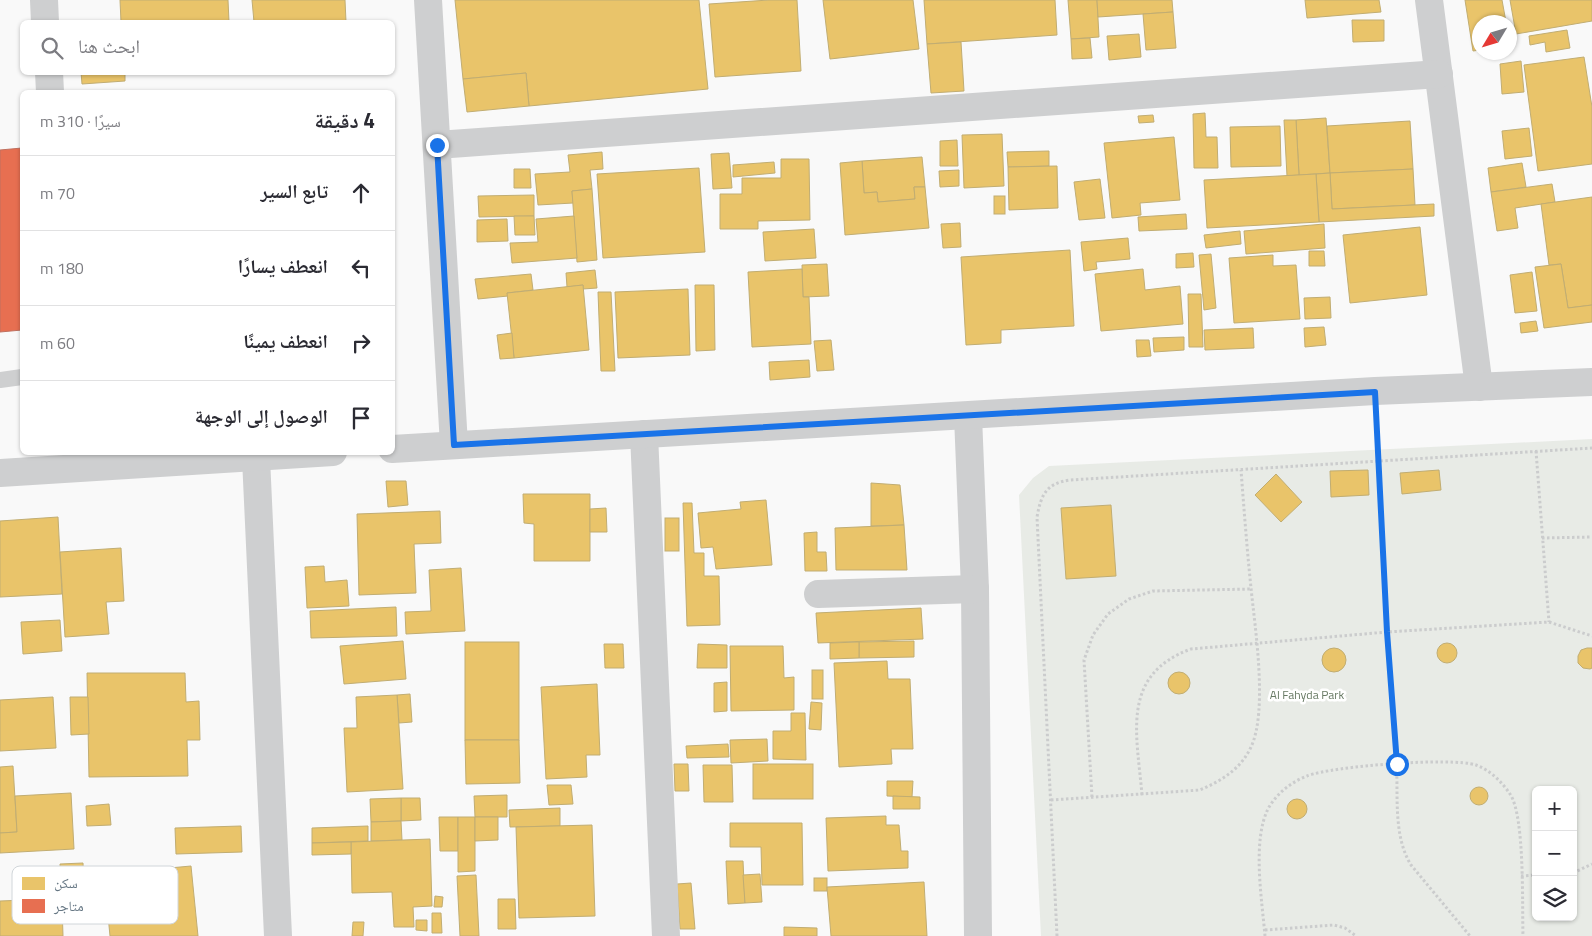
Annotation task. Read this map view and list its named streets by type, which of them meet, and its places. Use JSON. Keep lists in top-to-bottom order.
{
  "parks": ["Al Fahyda Park"],
  "legend": ["سكن", "متاجر"],
  "north": "bottom left",
  "page": {
    "search": "ابحث هنا",
    "heading": ["4 دقيقة", "سيرًا · 310 m"],
    "list": [
      ["تابع السير", "70 m"],
      ["انعطف يسارًا", "180 m"],
      ["انعطف يمينًا", "60 m"],
      "الوصول إلى الوجهة"
    ],
    "map_buttons": ["+", "−"]
  }
}
